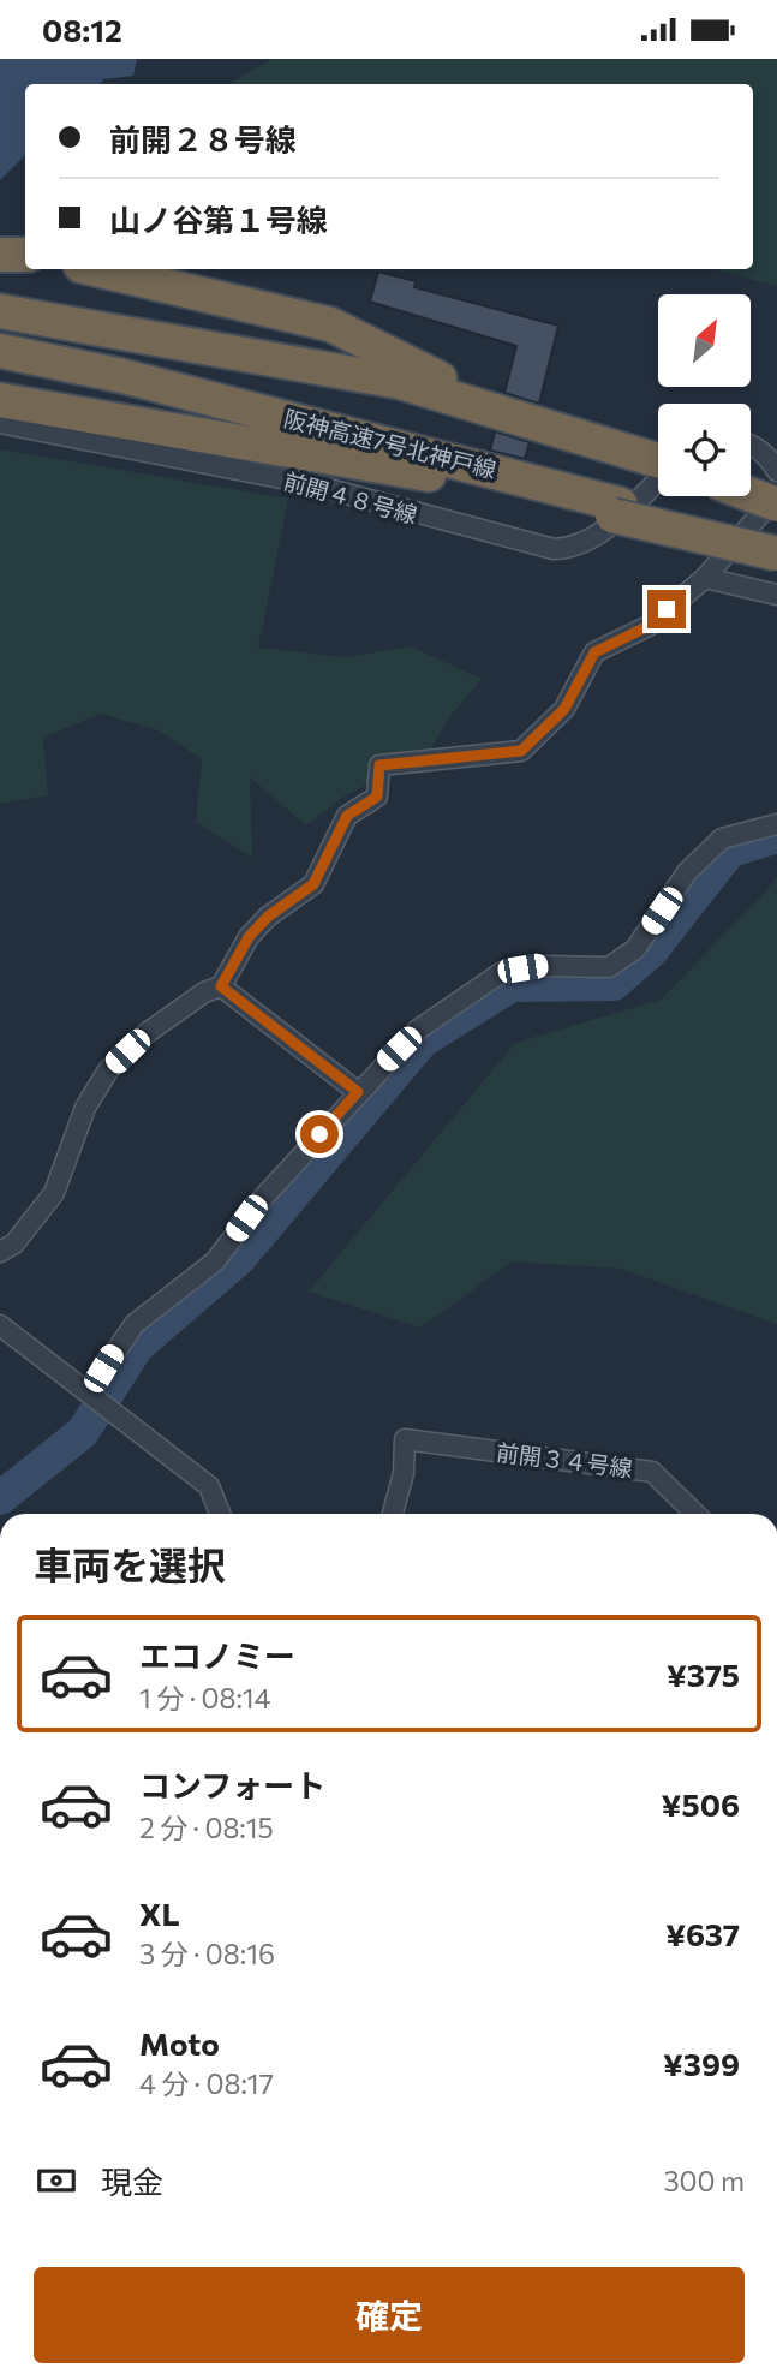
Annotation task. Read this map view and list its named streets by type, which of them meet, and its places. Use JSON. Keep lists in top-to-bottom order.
{
  "streets": {
    "highway": ["阪神高速7号北神戸線"],
    "street": ["前開４８号線", "前開３４号線"]
  },
  "north": "top right",
  "page": {
    "status": "08:12",
    "banner": ["前開２８号線", "山ノ谷第１号線"],
    "heading": "車両を選択",
    "list": [
      {
        "name": "エコノミー",
        "note": "1 分 · 08:14",
        "value": "¥375"
      },
      {
        "name": "コンフォート",
        "note": "2 分 · 08:15",
        "value": "¥506"
      },
      {
        "name": "XL",
        "note": "3 分 · 08:16",
        "value": "¥637"
      },
      {
        "name": "Moto",
        "note": "4 分 · 08:17",
        "value": "¥399"
      }
    ],
    "pay": ["現金", "300 m"],
    "buttons": "確定"
  }
}
